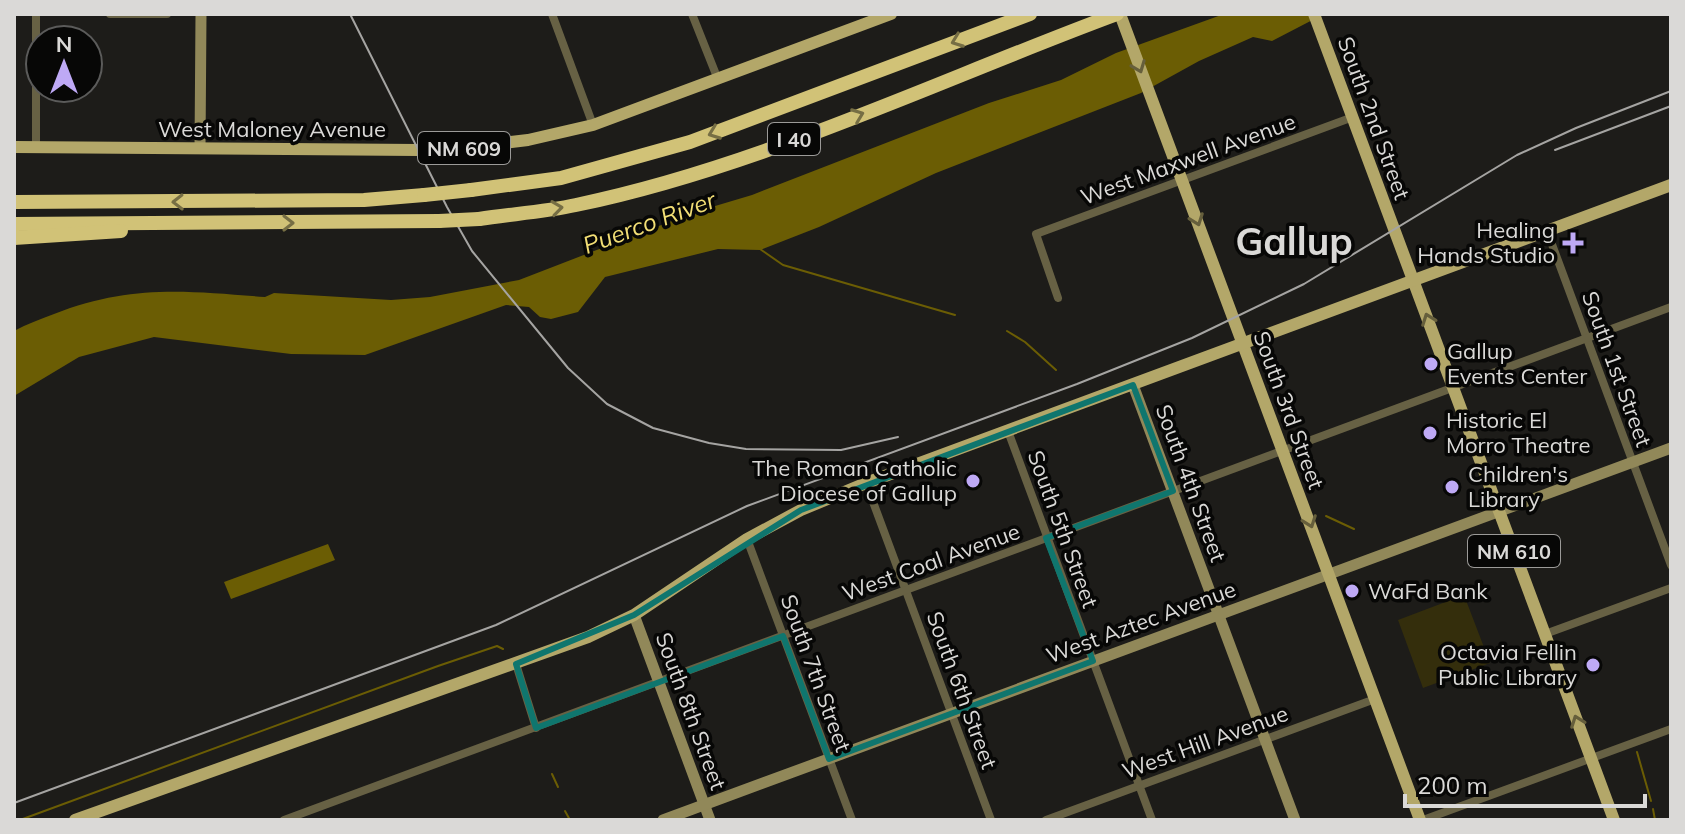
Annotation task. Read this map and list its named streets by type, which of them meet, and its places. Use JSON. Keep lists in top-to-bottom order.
{
  "streets": {
    "highway": ["I 40"],
    "main road": [
      "South 2nd Street",
      "West Maloney Avenue",
      "NM 609",
      "South 3rd Street",
      "South 4th Street",
      "NM 610",
      "West Aztec Avenue",
      "South 8th Street"
    ],
    "street": [
      "West Maxwell Avenue",
      "South 1st Street",
      "South 5th Street",
      "West Coal Avenue",
      "South 7th Street",
      "South 6th Street",
      "West Hill Avenue"
    ]
  },
  "crossings": [
    ["South 2nd Street", "West Maxwell Avenue"],
    ["South 2nd Street", "West Coal Avenue"],
    ["South 2nd Street", "West Aztec Avenue"],
    ["I 40", "South 3rd Street"],
    ["West Maxwell Avenue", "South 3rd Street"],
    ["South 1st Street", "West Coal Avenue"],
    ["South 1st Street", "West Aztec Avenue"],
    ["South 3rd Street", "West Coal Avenue"],
    ["South 3rd Street", "West Aztec Avenue"],
    ["South 3rd Street", "West Hill Avenue"],
    ["South 4th Street", "West Coal Avenue"],
    ["South 4th Street", "West Aztec Avenue"],
    ["South 4th Street", "West Hill Avenue"],
    ["South 5th Street", "West Coal Avenue"],
    ["South 5th Street", "West Aztec Avenue"],
    ["South 5th Street", "West Hill Avenue"],
    ["West Coal Avenue", "South 7th Street"],
    ["West Coal Avenue", "South 6th Street"],
    ["West Coal Avenue", "South 8th Street"],
    ["West Aztec Avenue", "South 7th Street"],
    ["West Aztec Avenue", "South 6th Street"],
    ["West Aztec Avenue", "South 8th Street"]
  ],
  "one_way": ["South 3rd Street"],
  "districts": ["Gallup"],
  "water": ["Puerco River"],
  "places": {
    "health": ["Healing Hands Studio"],
    "other": [
      "Gallup Events Center",
      "Historic El Morro Theatre",
      "The Roman Catholic Diocese of Gallup",
      "Children's Library",
      "WaFd Bank",
      "Octavia Fellin Public Library"
    ]
  },
  "scale_bar": "200 m",
  "north": "top"
}
